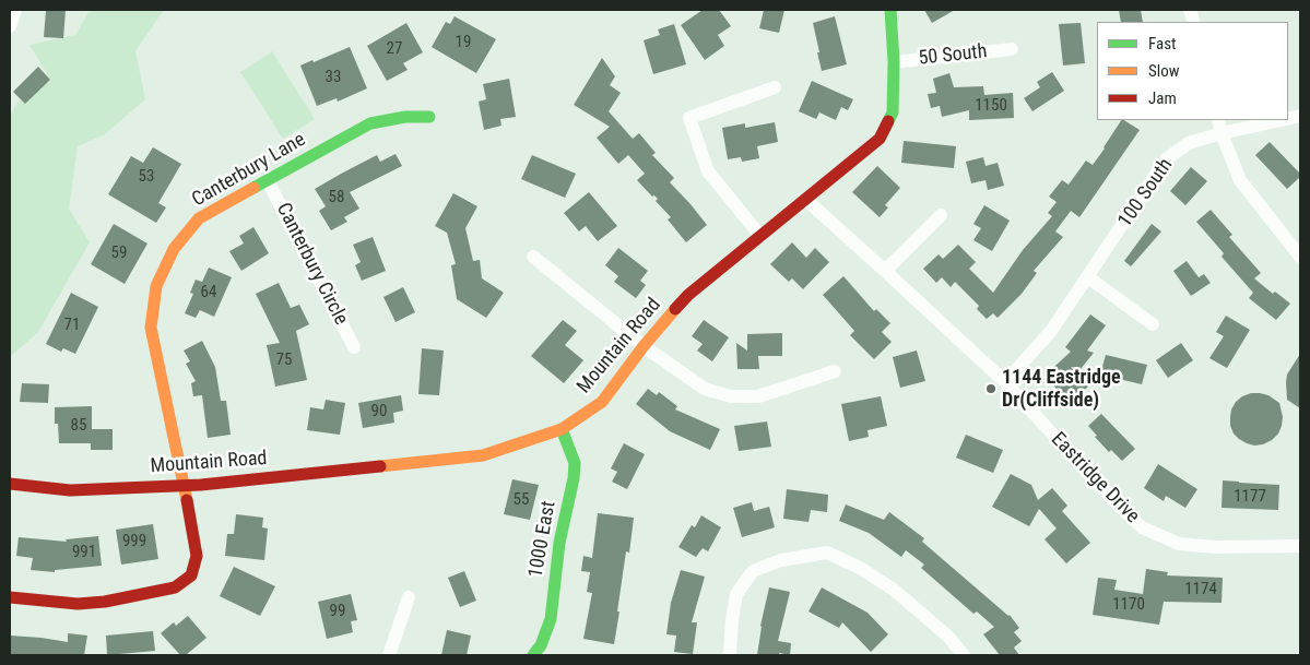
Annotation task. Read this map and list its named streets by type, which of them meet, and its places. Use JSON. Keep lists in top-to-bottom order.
{
  "streets": {
    "street": [
      "50 South",
      "Canterbury Lane",
      "100 South",
      "Canterbury Circle",
      "Mountain Road",
      "Eastridge Drive",
      "1000 East"
    ]
  },
  "crossings": [
    ["50 South", "Mountain Road"],
    ["Canterbury Lane", "Canterbury Circle"],
    ["Canterbury Lane", "Mountain Road"],
    ["100 South", "Eastridge Drive"],
    ["Mountain Road", "Eastridge Drive"],
    ["Mountain Road", "1000 East"]
  ],
  "places": ["1144 Eastridge Dr(Cliffside)"],
  "house_numbers": [
    "19",
    "27",
    "33",
    "1150",
    "53",
    "58",
    "59",
    "64",
    "71",
    "75",
    "90",
    "85",
    "1177",
    "55",
    "999",
    "991",
    "1174",
    "1170",
    "99"
  ],
  "legend": ["Fast", "Slow", "Jam"]
}
